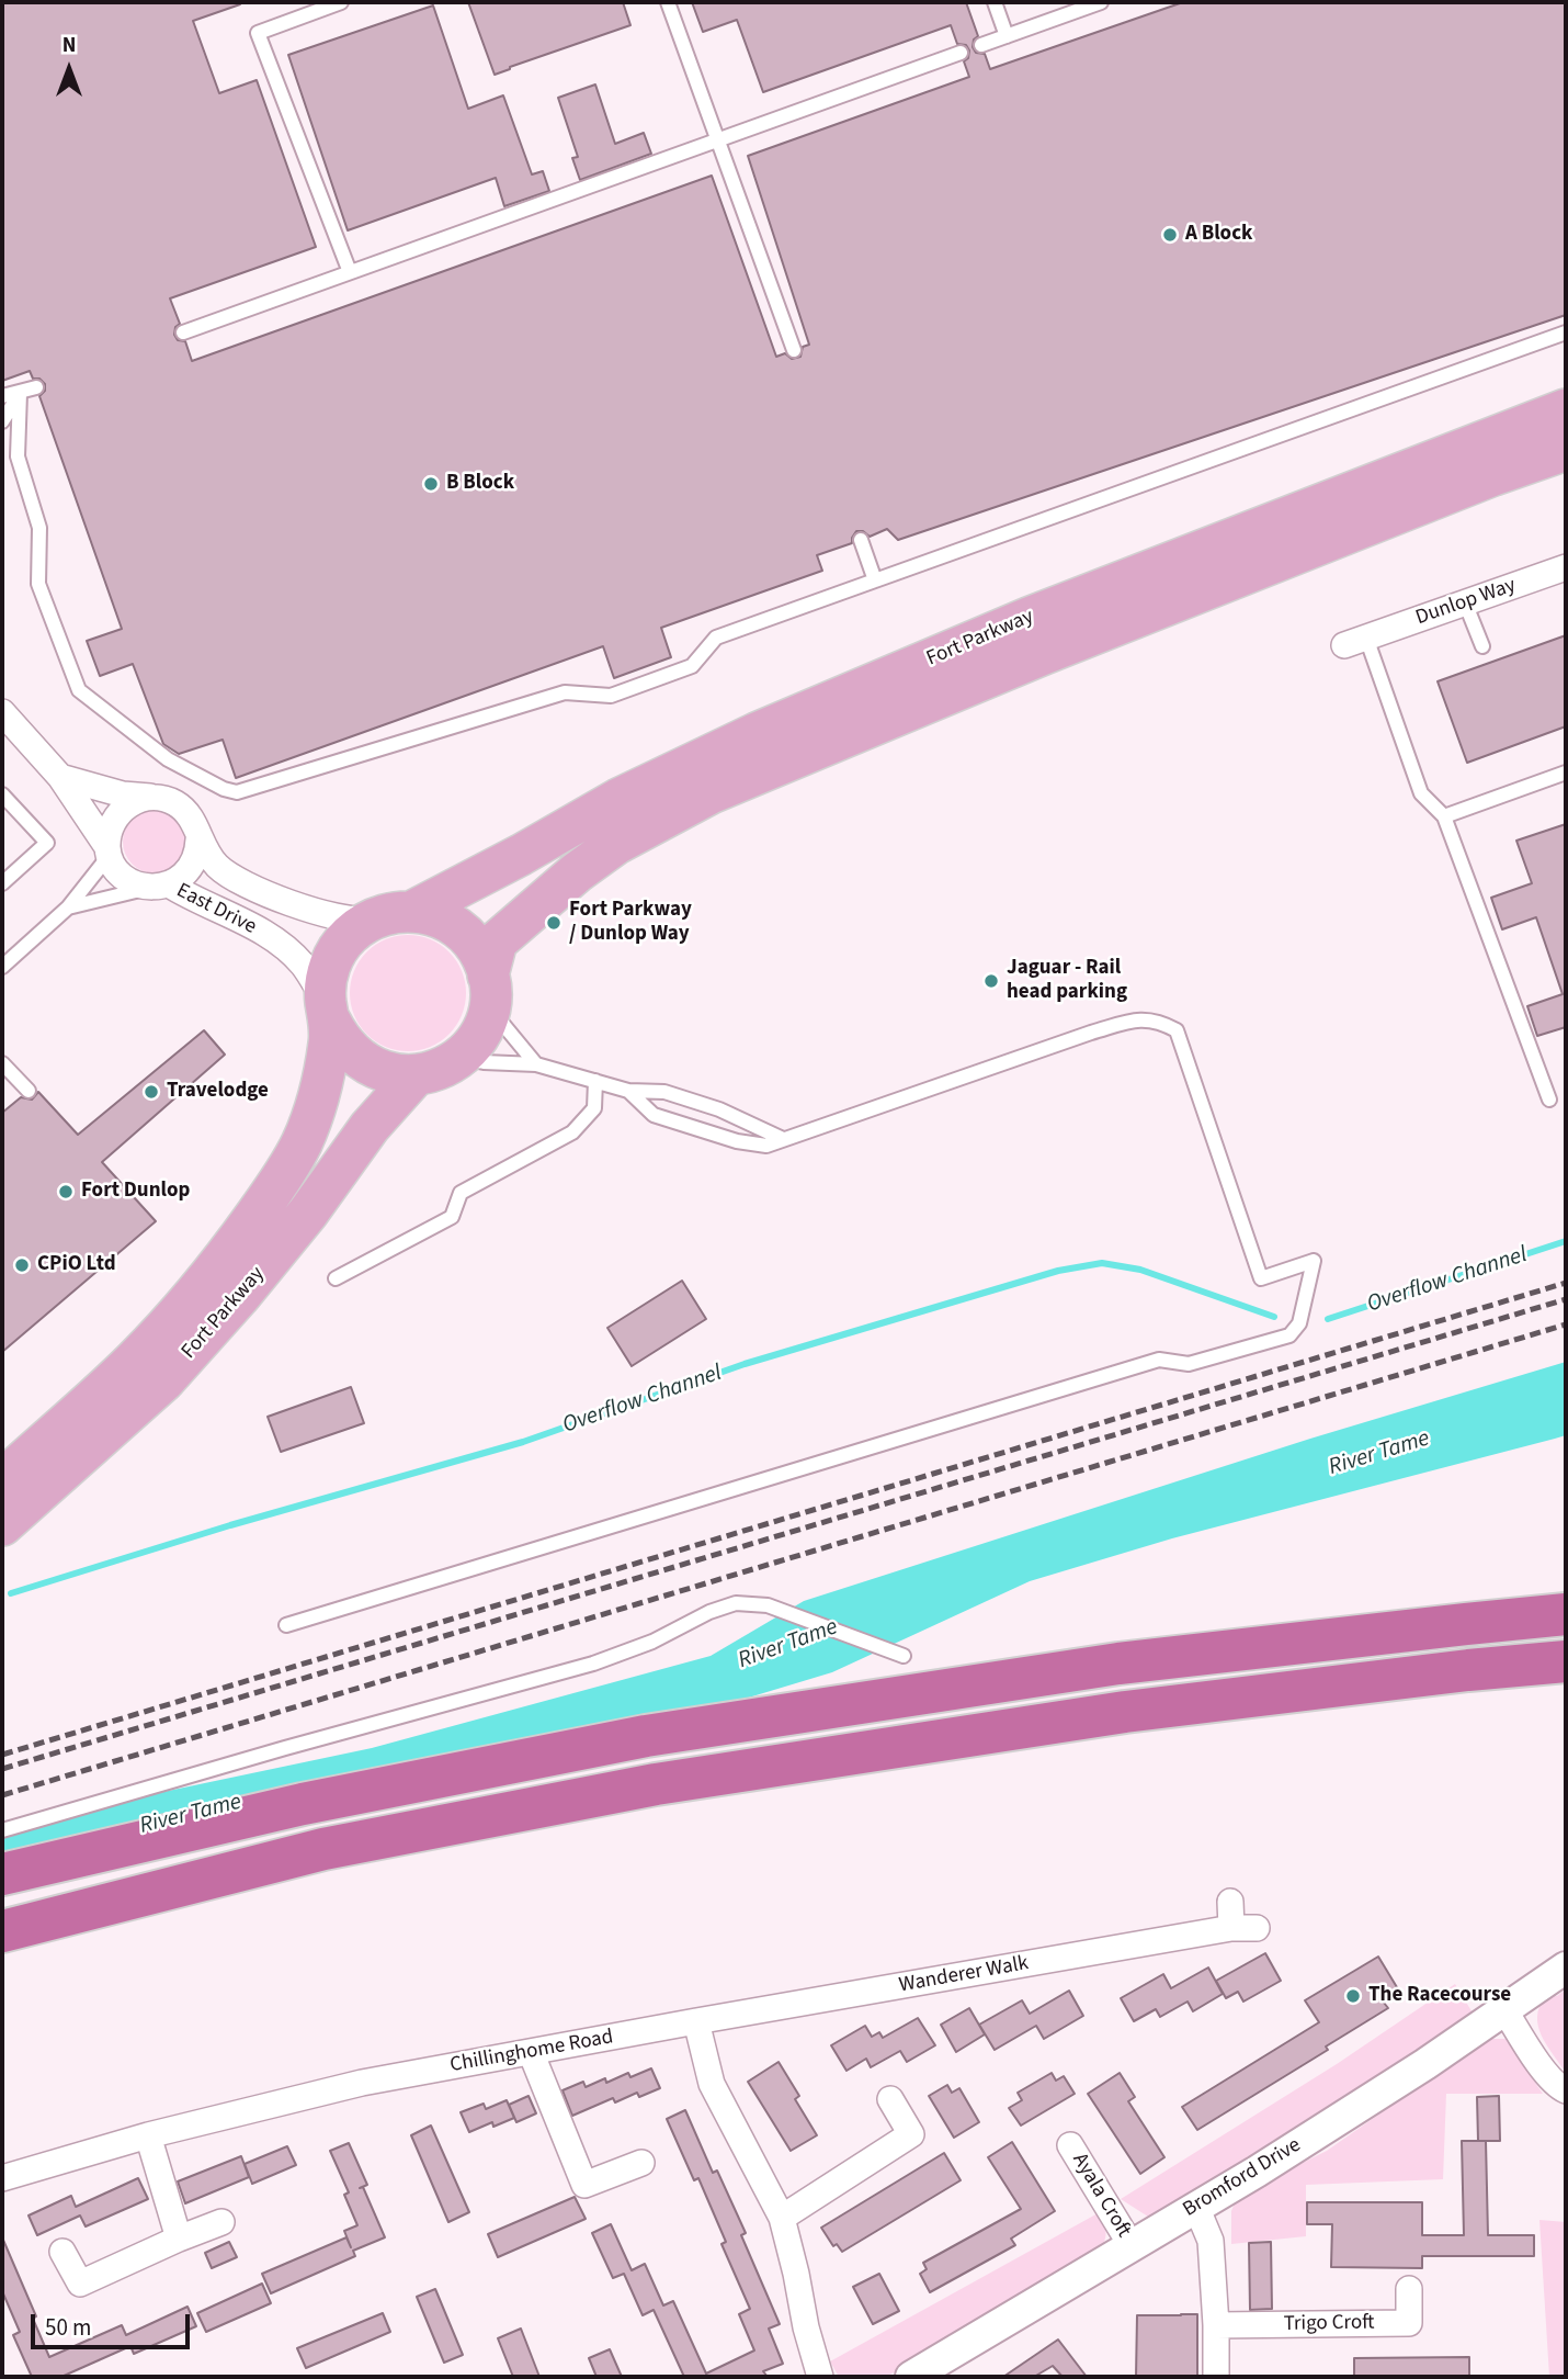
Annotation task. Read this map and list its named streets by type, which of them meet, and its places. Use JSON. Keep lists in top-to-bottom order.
{
  "streets": {
    "main road": ["Fort Parkway"],
    "street": [
      "Dunlop Way",
      "East Drive",
      "Wanderer Walk",
      "Chillinghome Road",
      "Bromford Drive",
      "Ayala Croft",
      "Trigo Croft"
    ]
  },
  "crossings": [
    ["Fort Parkway", "East Drive"],
    ["Wanderer Walk", "Chillinghome Road"],
    ["Bromford Drive", "Ayala Croft"]
  ],
  "water": ["Overflow Channel", "River Tame"],
  "places": [
    "A Block",
    "B Block",
    "Fort Parkway / Dunlop Way",
    "Jaguar - Rail head parking",
    "Travelodge",
    "Fort Dunlop",
    "CPiO Ltd",
    "The Racecourse"
  ],
  "scale_bar": "50 m",
  "north": "top"
}
